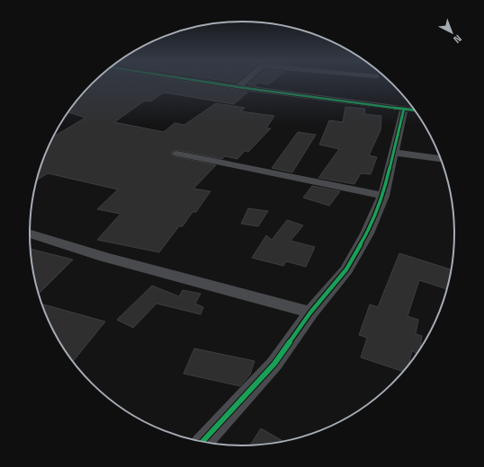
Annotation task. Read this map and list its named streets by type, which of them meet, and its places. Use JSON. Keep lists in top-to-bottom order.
{
  "north": "bottom right"
}
